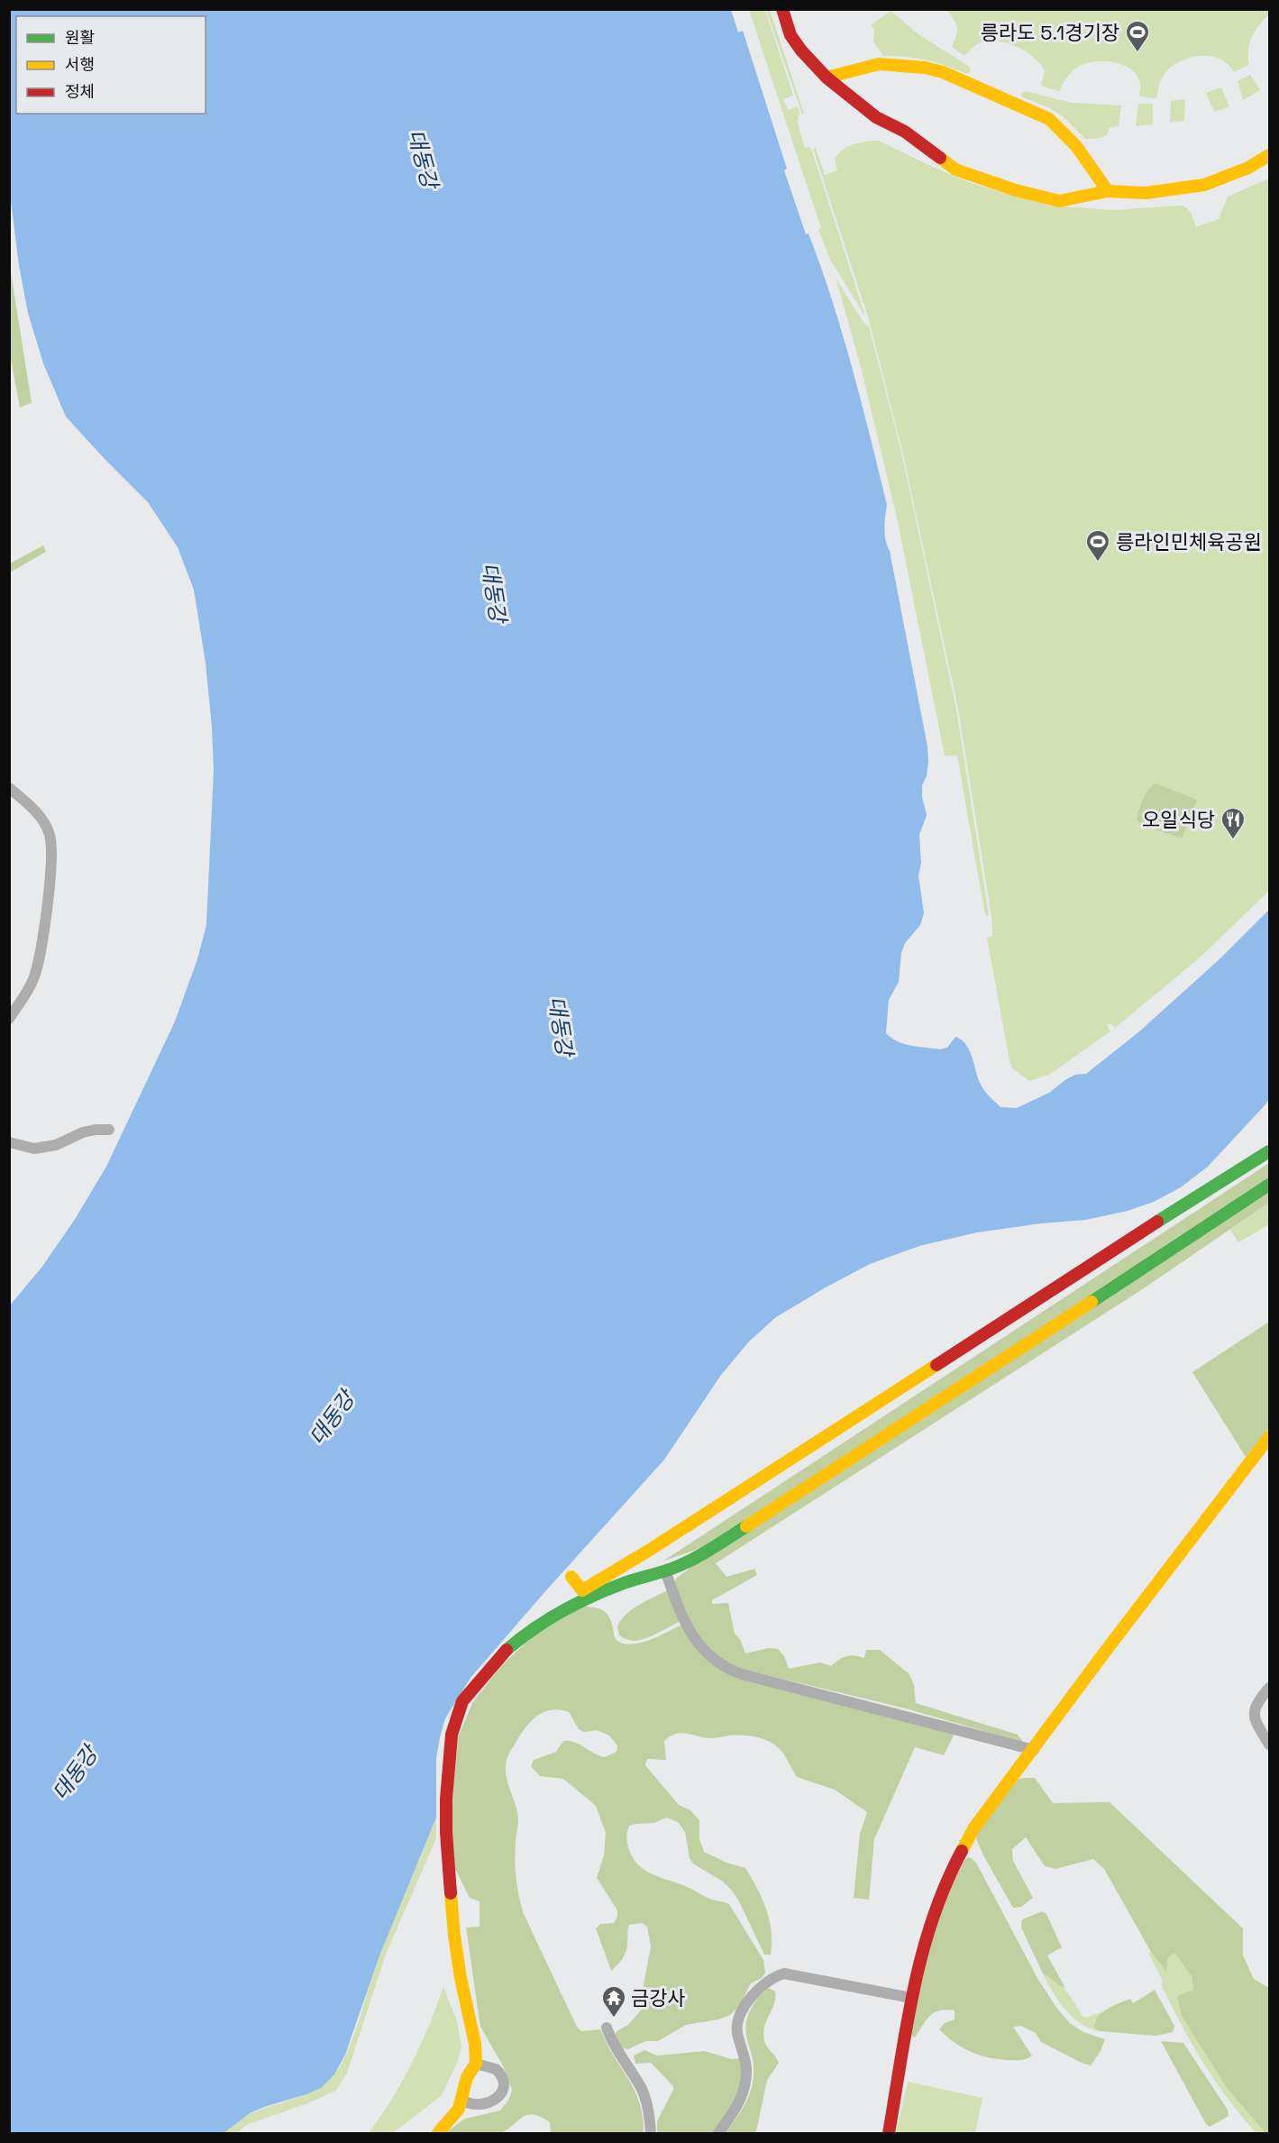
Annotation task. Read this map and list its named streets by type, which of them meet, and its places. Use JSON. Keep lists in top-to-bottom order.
{
  "water": ["대동강"],
  "places": {
    "sports": ["릉라도 5.1경기장", "릉라인민체육공원"],
    "restaurant": ["오일식당"],
    "temple": ["금강사"]
  },
  "legend": ["원활", "서행", "정체"]
}
